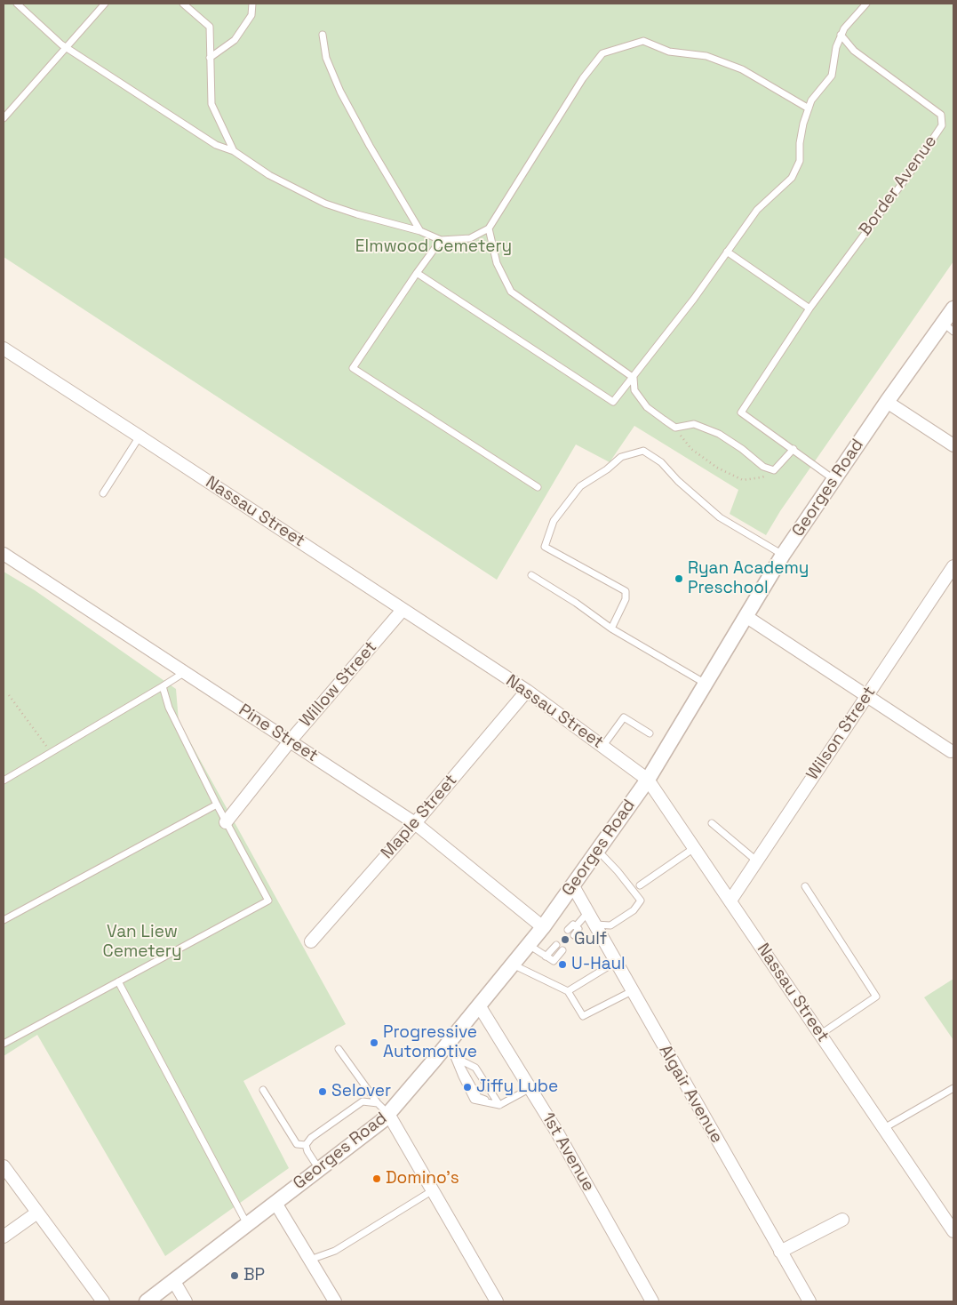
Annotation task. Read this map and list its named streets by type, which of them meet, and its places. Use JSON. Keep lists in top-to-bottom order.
{
  "streets": {
    "street": [
      "Georges Road",
      "Nassau Street",
      "Willow Street",
      "Pine Street",
      "Wilson Street",
      "Maple Street",
      "Algair Avenue",
      "1st Avenue"
    ],
    "lane": ["Border Avenue"]
  },
  "crossings": [
    ["Georges Road", "Nassau Street"],
    ["Georges Road", "Pine Street"],
    ["Georges Road", "Algair Avenue"],
    ["Georges Road", "1st Avenue"],
    ["Nassau Street", "Willow Street"],
    ["Nassau Street", "Wilson Street"],
    ["Nassau Street", "Maple Street"],
    ["Willow Street", "Pine Street"],
    ["Pine Street", "Maple Street"]
  ],
  "parks": ["Elmwood Cemetery", "Van Liew Cemetery"],
  "places": [
    "Ryan Academy Preschool",
    "Gulf",
    "U-Haul",
    "Progressive Automotive",
    "Jiffy Lube",
    "Selover",
    "Domino's",
    "BP"
  ]
}
